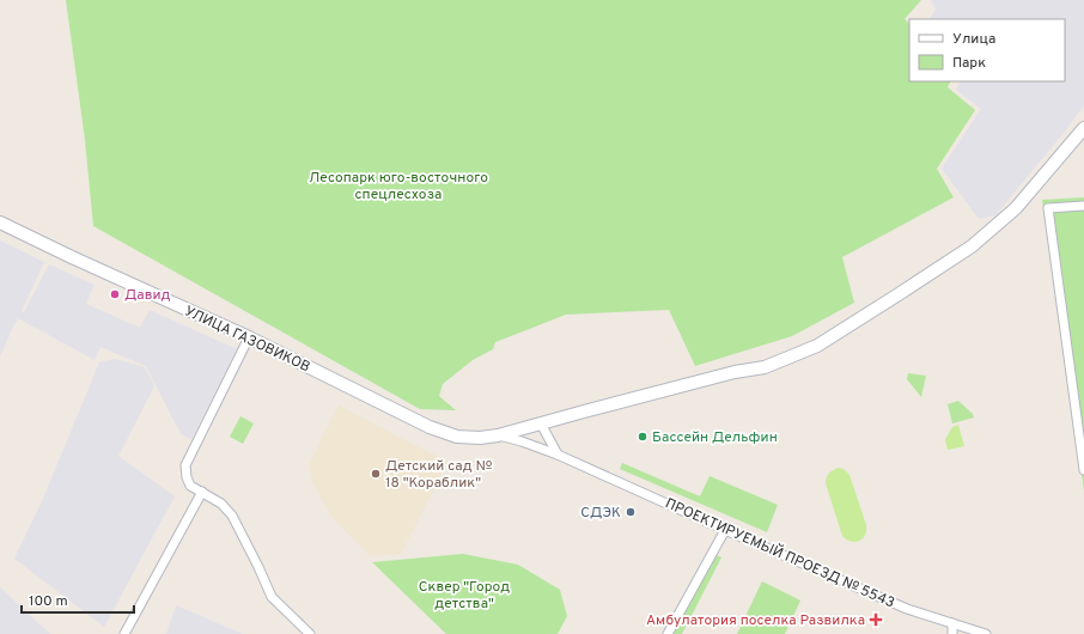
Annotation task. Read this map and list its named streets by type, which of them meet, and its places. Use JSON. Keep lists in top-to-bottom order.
{
  "streets": {
    "street": ["УЛИЦА ГАЗОВИКОВ", "ПРОЕКТИРУЕМЫЙ ПРОЕЗД № 5543"]
  },
  "crossings": [
    ["УЛИЦА ГАЗОВИКОВ", "ПРОЕКТИРУЕМЫЙ ПРОЕЗД № 5543"]
  ],
  "parks": ["Лесопарк юго-восточного спецлесхоза", "Сквер \"Город детства\""],
  "places": {
    "other": [
      "Давид",
      "Бассейн Дельфин",
      "Детский сад № 18 \"Кораблик\"",
      "СДЭК"
    ],
    "health": ["Амбулатория поселка Развилка"]
  },
  "legend": ["Улица", "Парк"],
  "scale_bar": "100 m"
}
